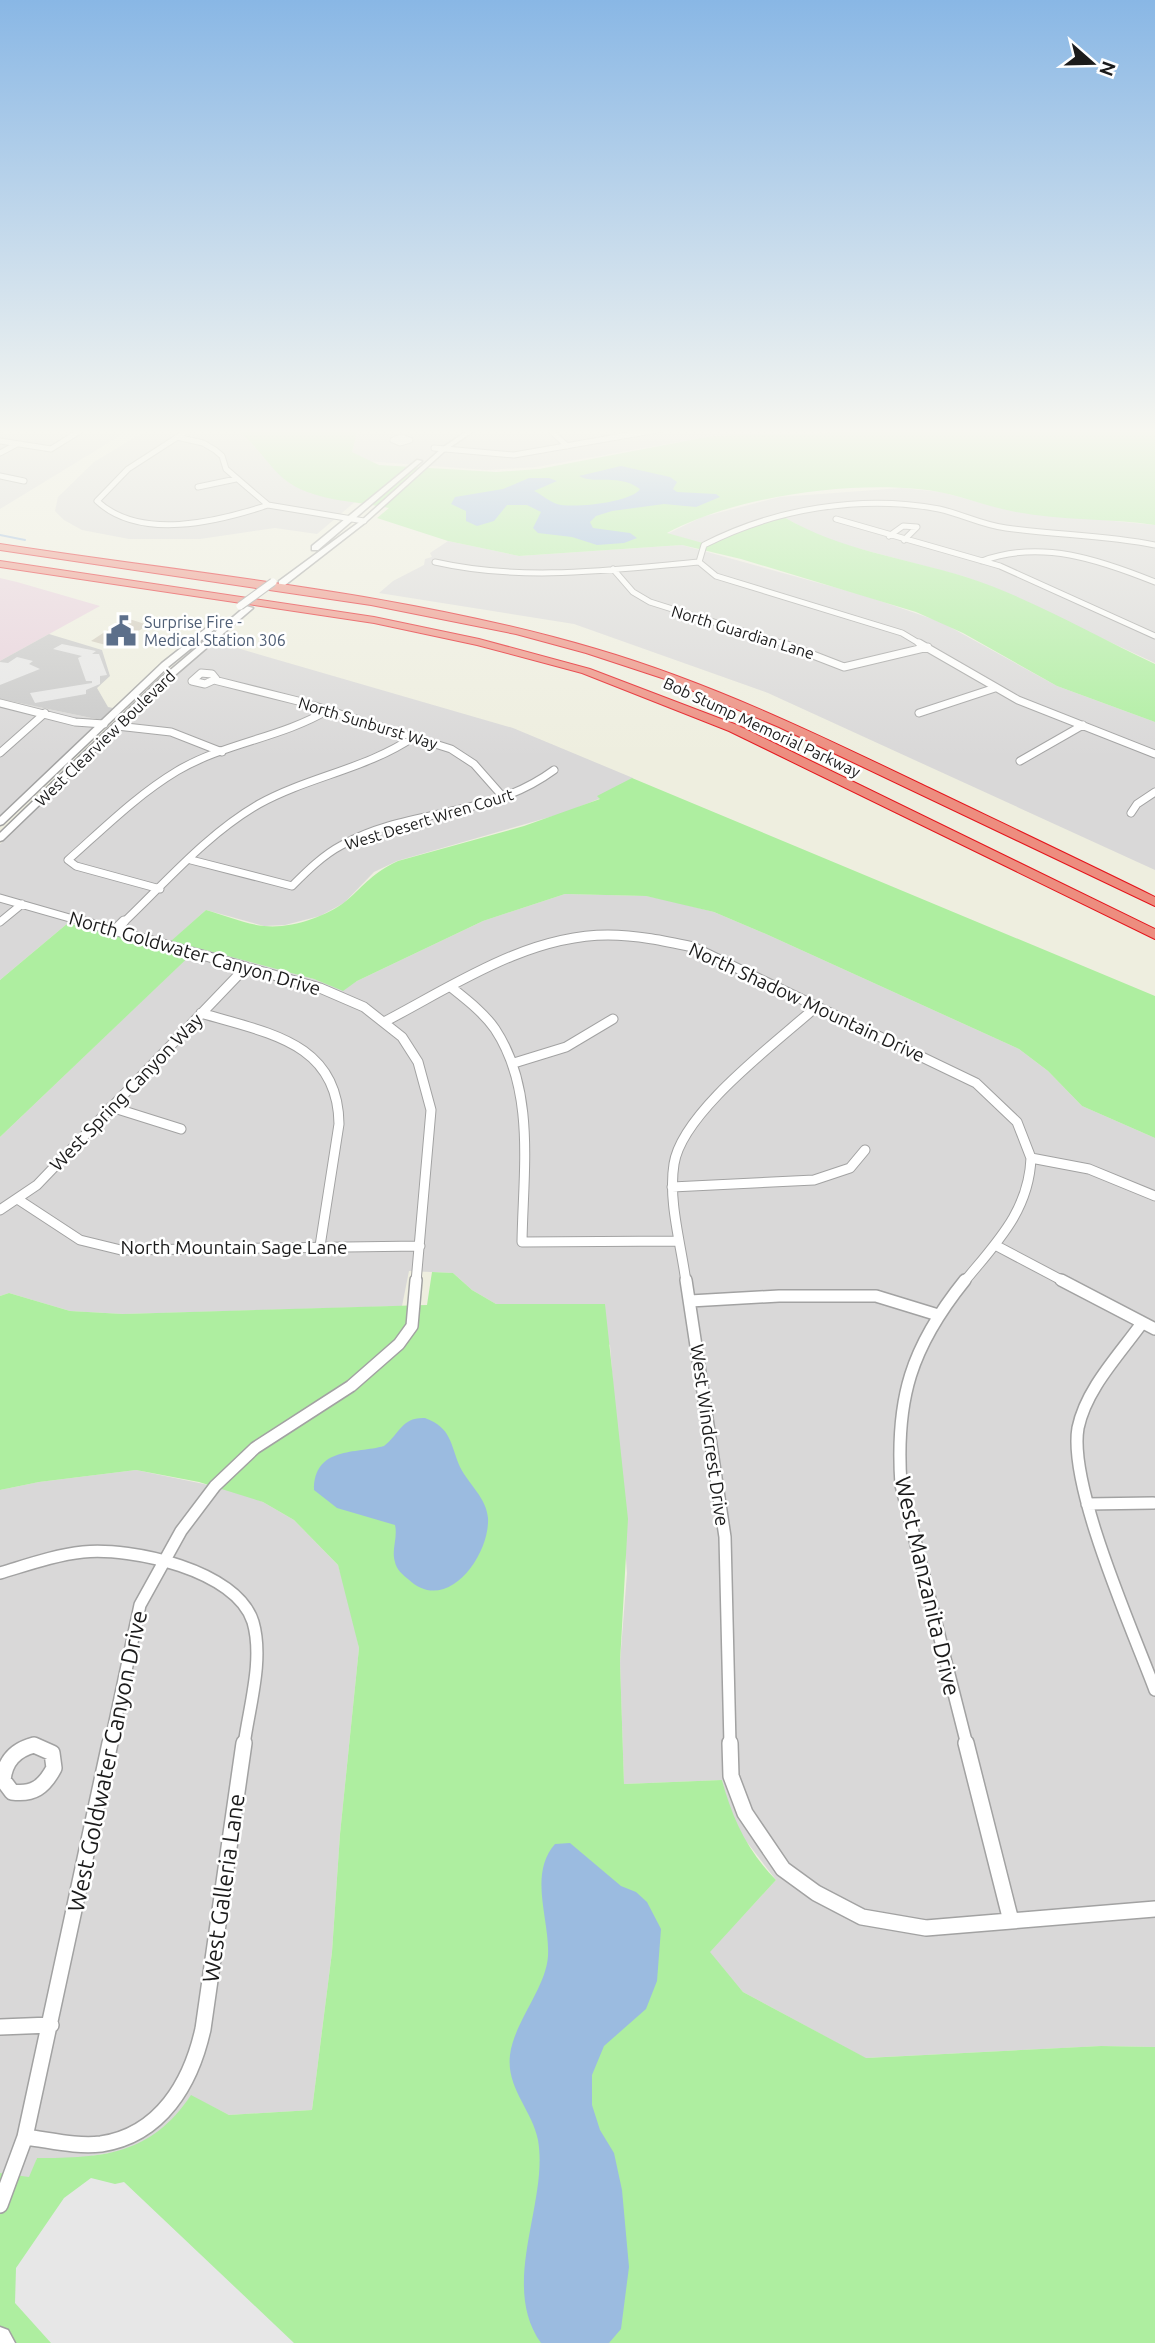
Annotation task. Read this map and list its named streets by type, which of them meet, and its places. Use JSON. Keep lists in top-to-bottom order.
{
  "streets": {
    "highway": ["Bob Stump Memorial Parkway"],
    "street": [
      "North Guardian Lane",
      "North Sunburst Way",
      "West Clearview Boulevard",
      "West Desert Wren Court",
      "North Goldwater Canyon Drive",
      "North Shadow Mountain Drive",
      "West Spring Canyon Way",
      "North Mountain Sage Lane",
      "West Windcrest Drive",
      "West Manzanita Drive",
      "West Goldwater Canyon Drive",
      "West Galleria Lane"
    ]
  },
  "crossings": [
    ["North Sunburst Way", "West Desert Wren Court"],
    ["North Goldwater Canyon Drive", "North Shadow Mountain Drive"],
    ["North Goldwater Canyon Drive", "West Spring Canyon Way"],
    ["North Goldwater Canyon Drive", "West Goldwater Canyon Drive"],
    ["North Shadow Mountain Drive", "West Windcrest Drive"],
    ["North Shadow Mountain Drive", "West Manzanita Drive"],
    ["North Shadow Mountain Drive", "West Goldwater Canyon Drive"],
    ["West Spring Canyon Way", "North Mountain Sage Lane"],
    ["North Mountain Sage Lane", "West Goldwater Canyon Drive"],
    ["West Windcrest Drive", "West Manzanita Drive"],
    ["West Goldwater Canyon Drive", "West Galleria Lane"]
  ],
  "places": {
    "public building": ["Surprise Fire - Medical Station 306"]
  },
  "north": "right"
}
